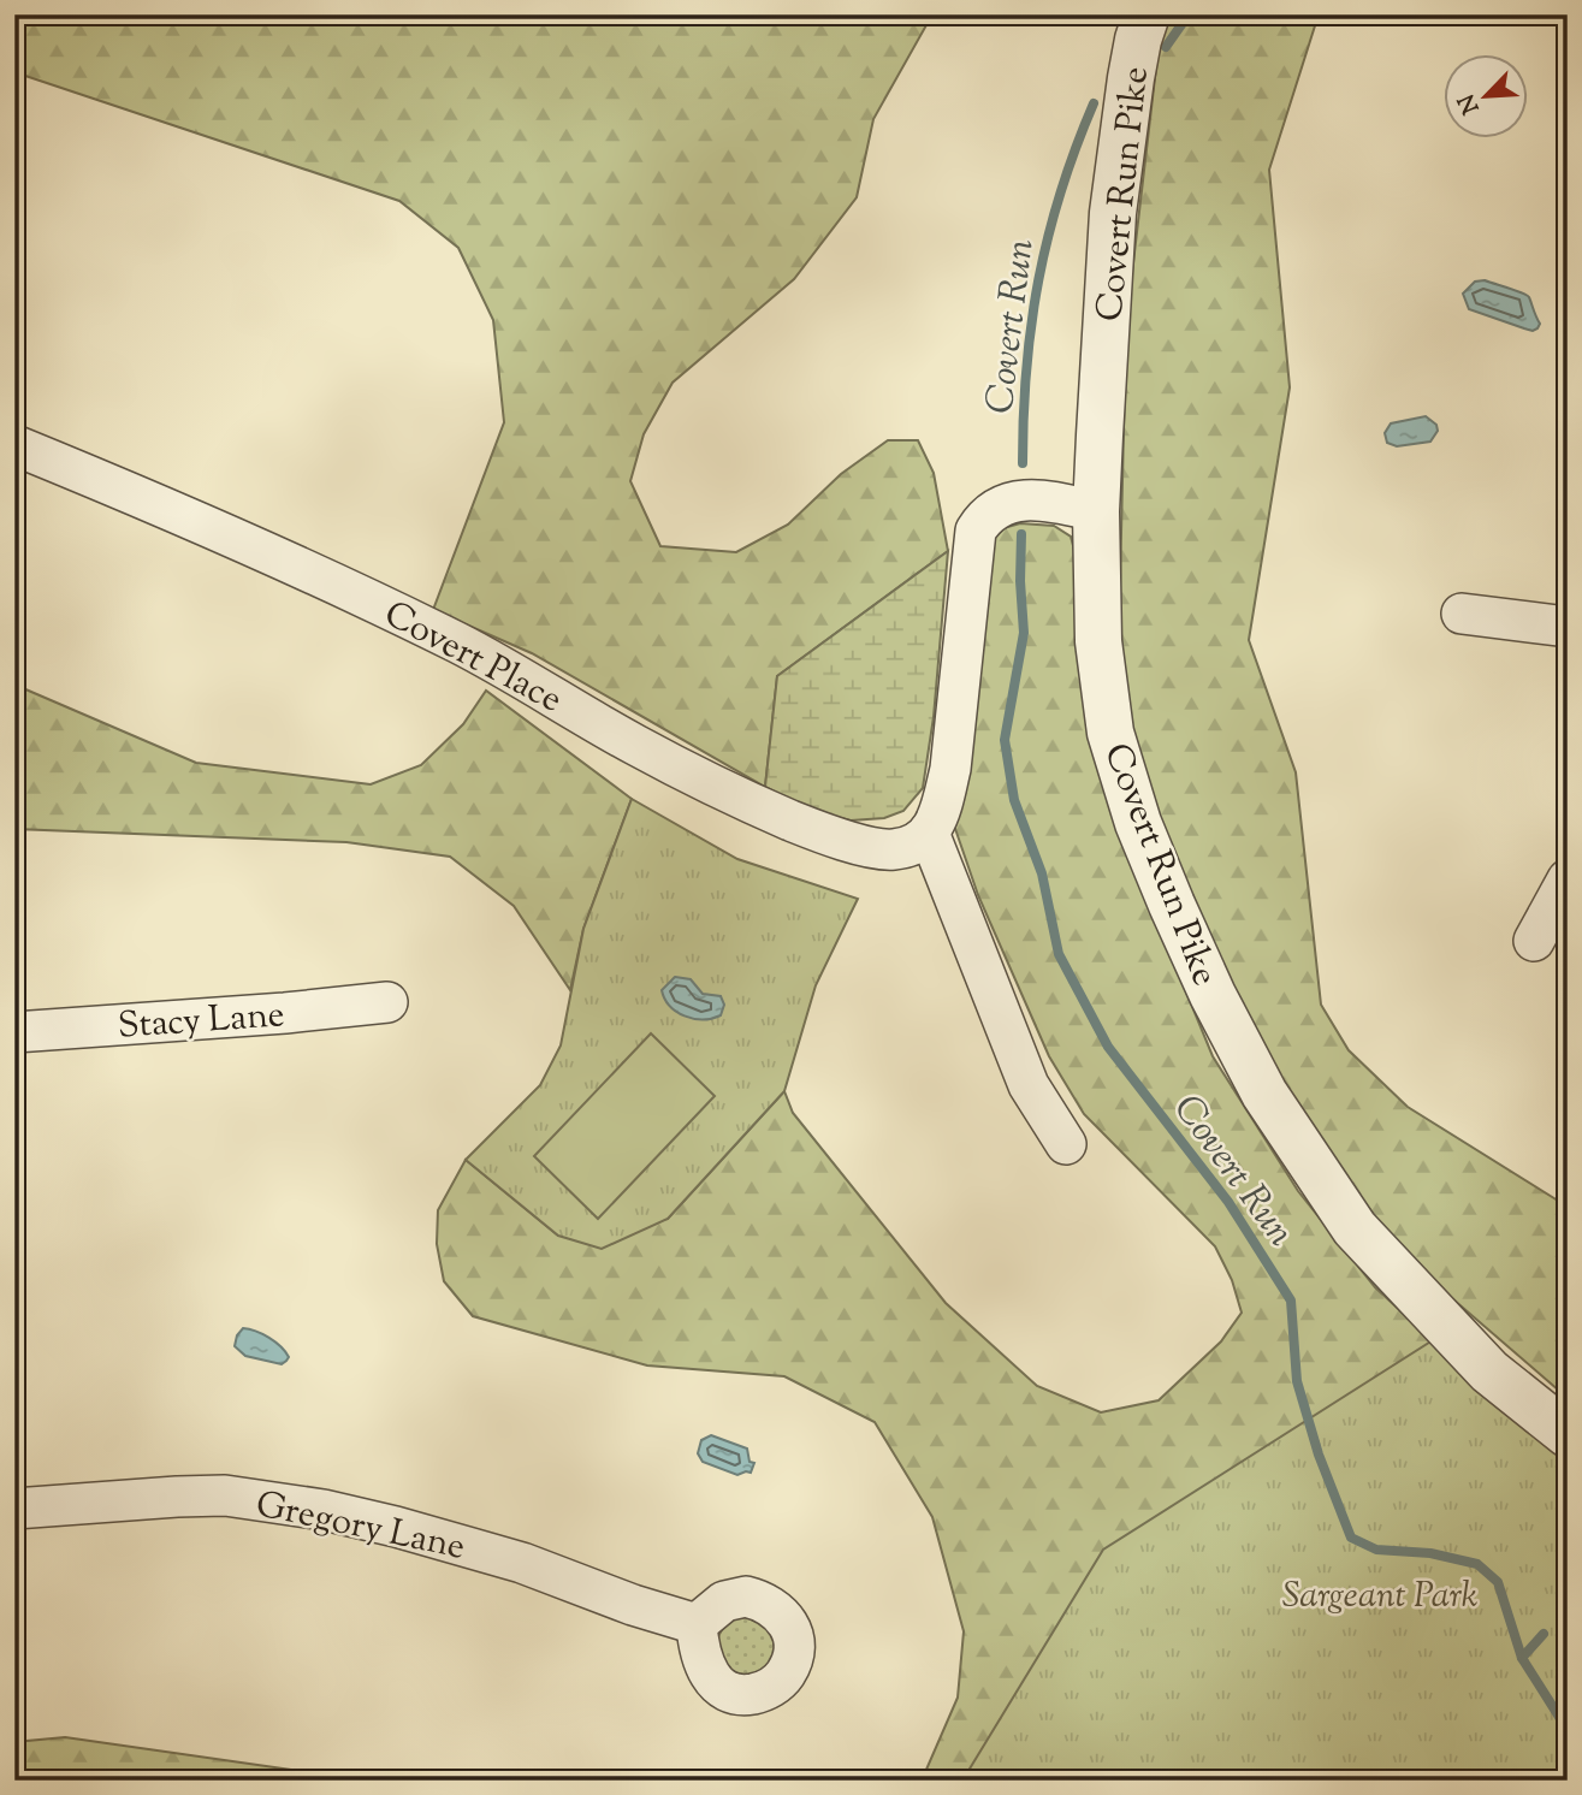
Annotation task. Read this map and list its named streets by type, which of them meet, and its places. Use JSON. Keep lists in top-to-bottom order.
{
  "streets": {
    "street": [
      "Covert Run Pike",
      "Covert Place",
      "Stacy Lane",
      "Gregory Lane"
    ]
  },
  "water": ["Covert Run"],
  "parks": ["Sargeant Park"],
  "north": "bottom left"
}
